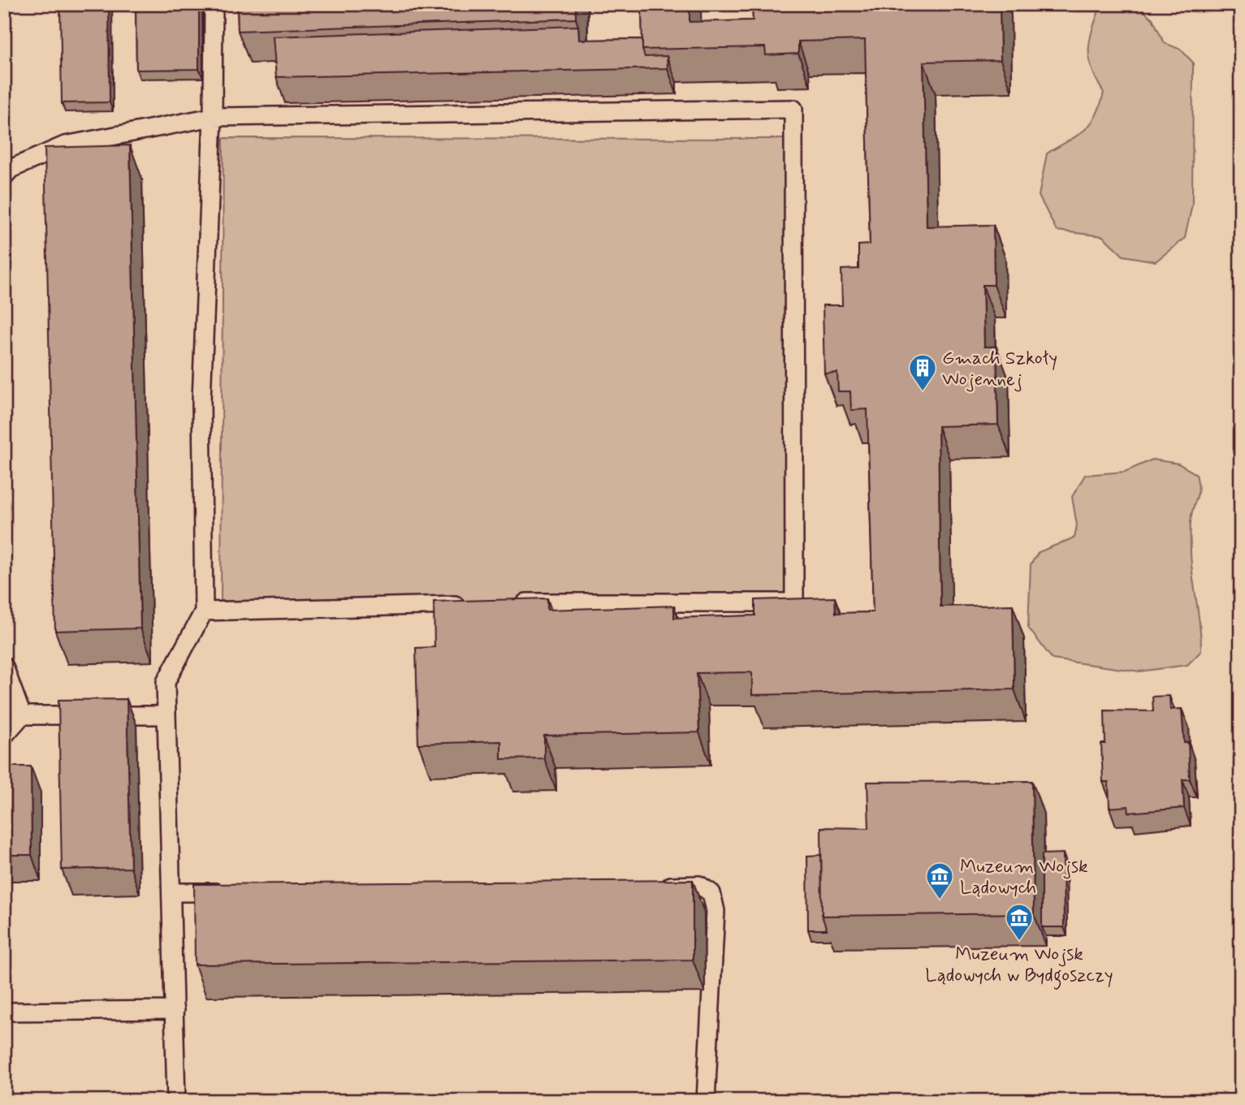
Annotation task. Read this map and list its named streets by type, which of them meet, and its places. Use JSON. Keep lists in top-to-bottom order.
{
  "places": {
    "building": ["Gmach Szkoły Wojennej"],
    "museum": ["Muzeum Wojsk Lądowych", "Muzeum Wojsk Lądowych w Bydgoszczy"]
  }
}
